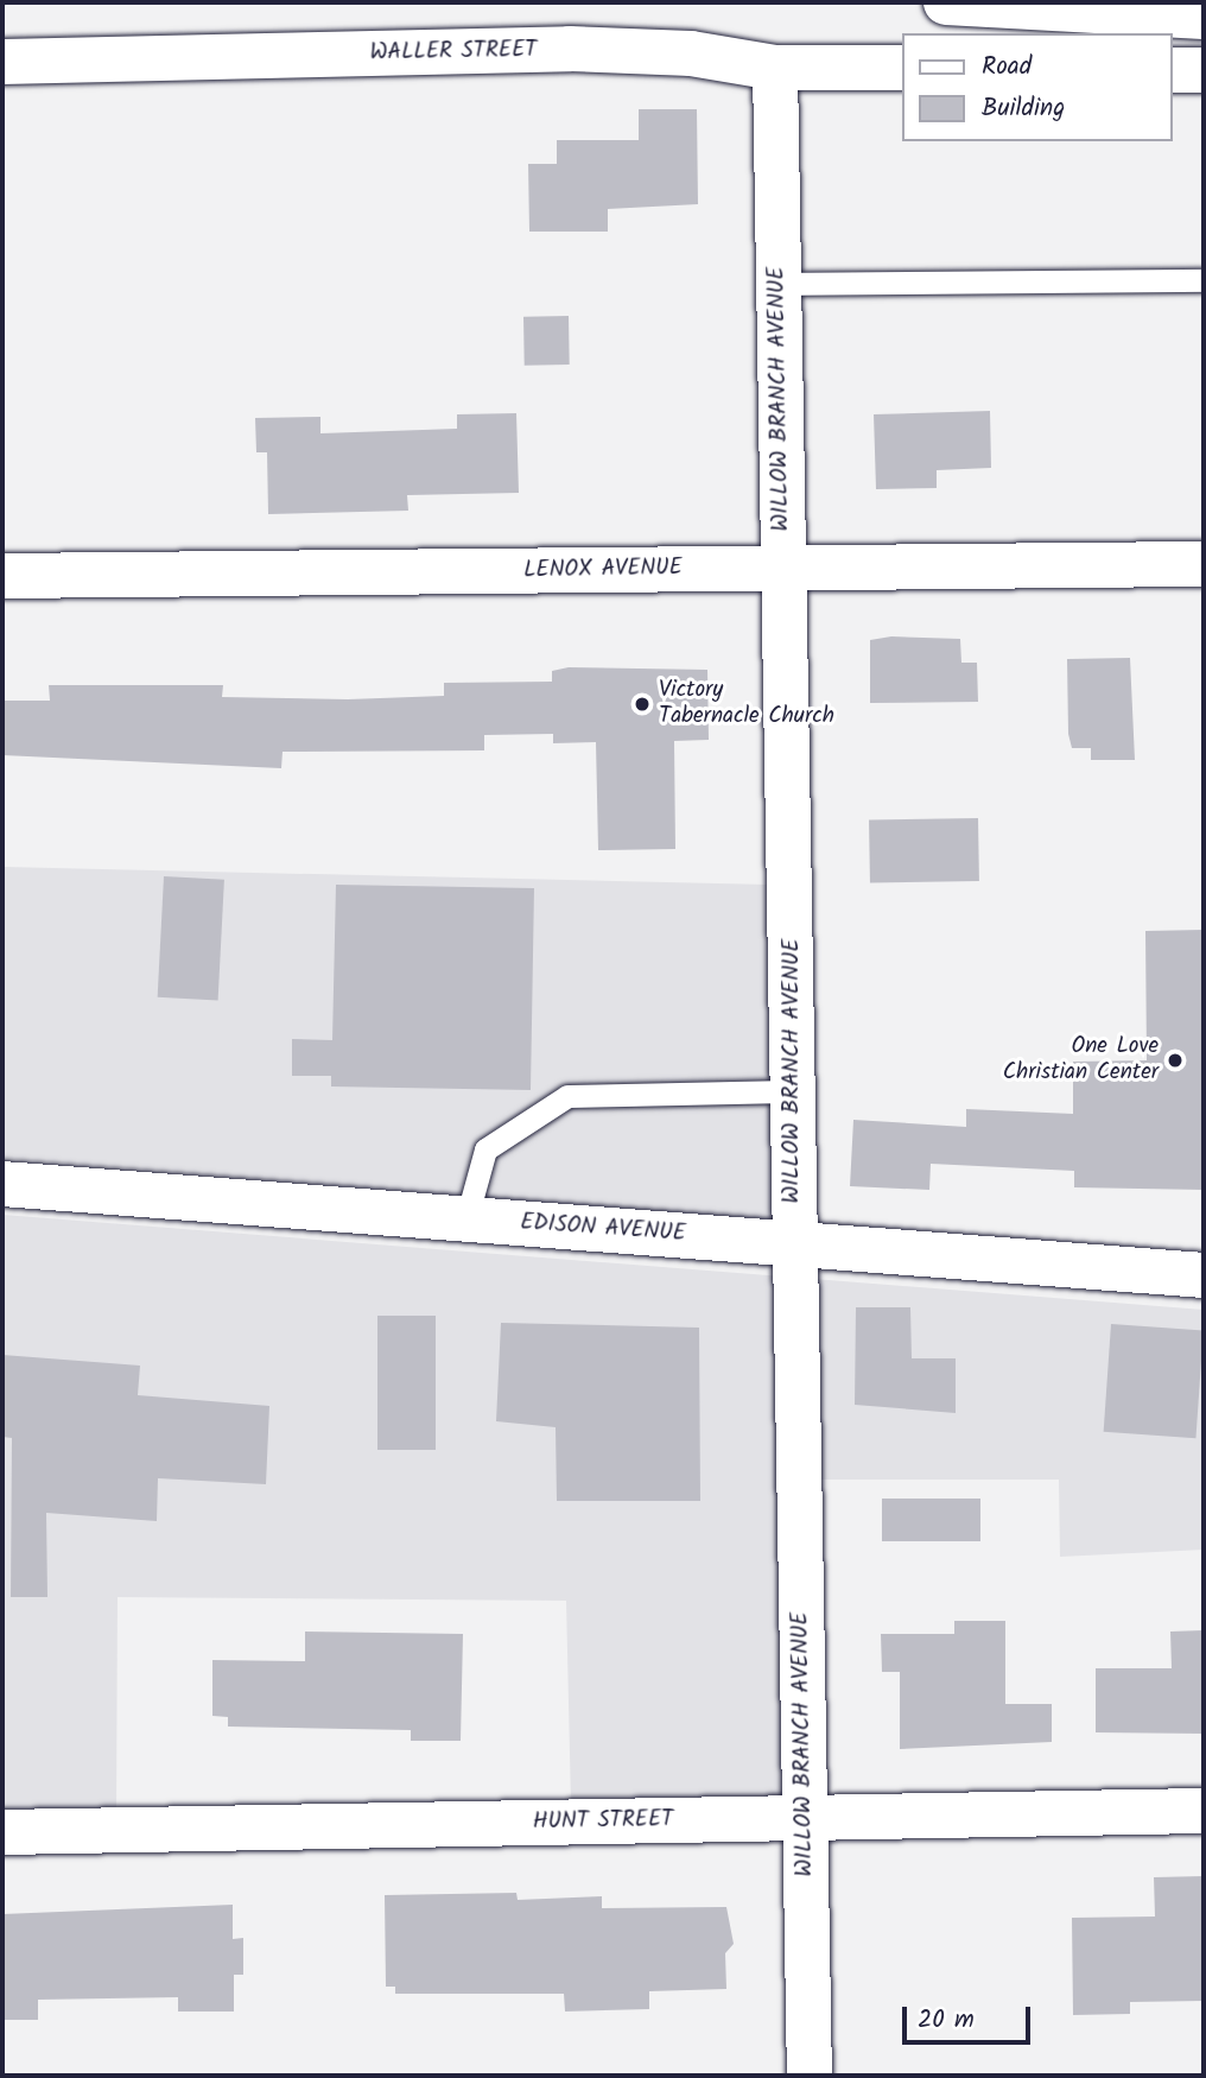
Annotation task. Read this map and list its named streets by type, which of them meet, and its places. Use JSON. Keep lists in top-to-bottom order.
{
  "streets": {
    "main road": [
      "WALLER STREET",
      "WILLOW BRANCH AVENUE",
      "LENOX AVENUE",
      "EDISON AVENUE",
      "HUNT STREET"
    ]
  },
  "crossings": [
    ["WALLER STREET", "WILLOW BRANCH AVENUE"],
    ["WILLOW BRANCH AVENUE", "LENOX AVENUE"],
    ["WILLOW BRANCH AVENUE", "EDISON AVENUE"],
    ["WILLOW BRANCH AVENUE", "HUNT STREET"]
  ],
  "places": ["Victory Tabernacle Church", "One Love Christian Center"],
  "legend": ["Road", "Building"],
  "scale_bar": "20 m"
}
